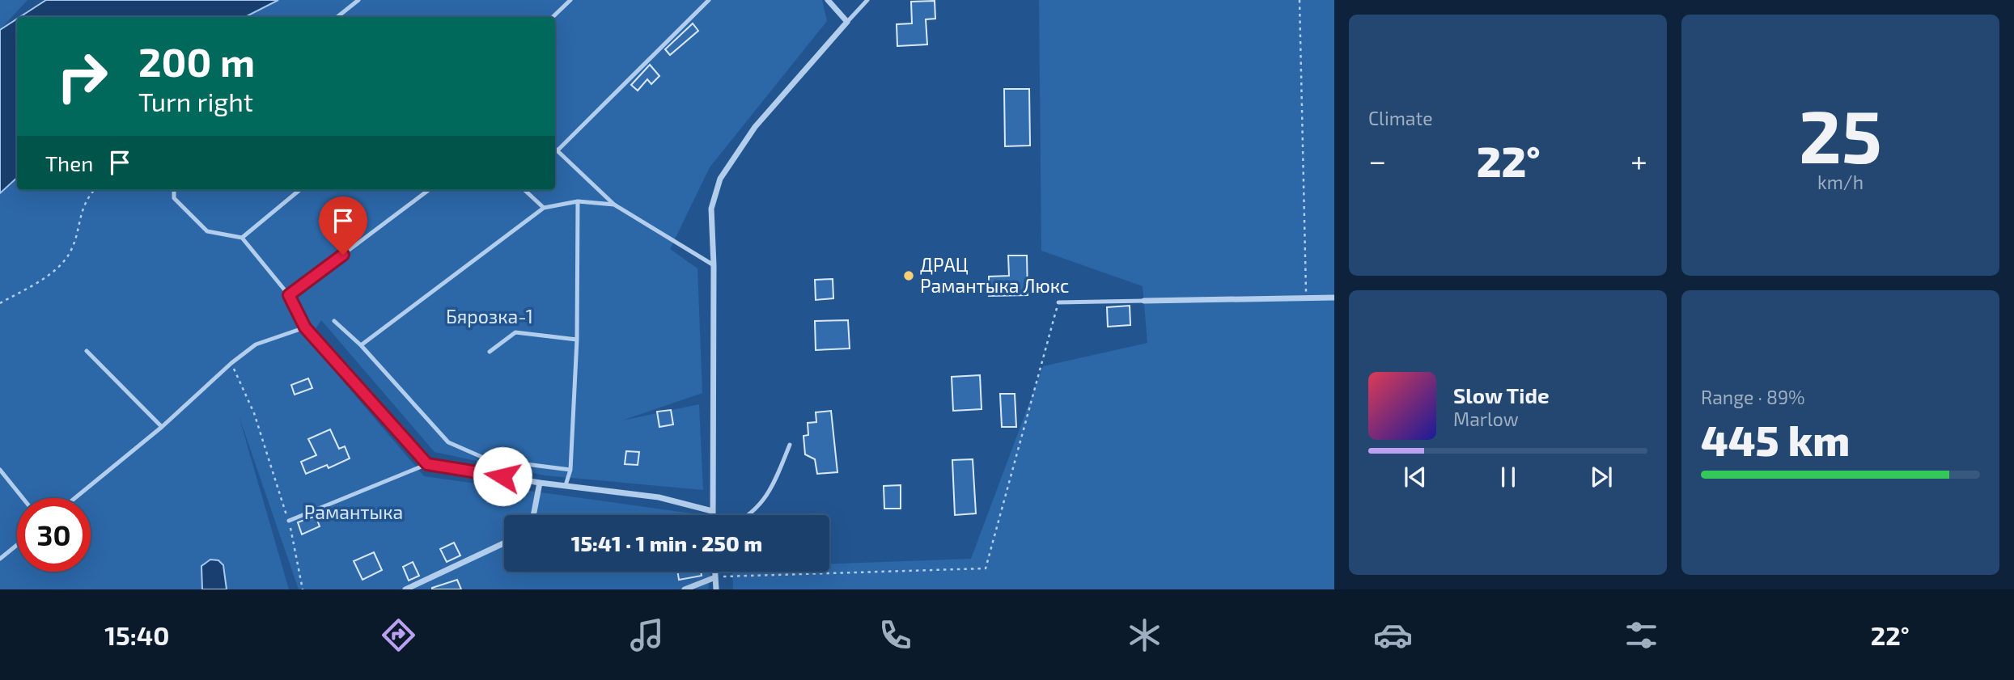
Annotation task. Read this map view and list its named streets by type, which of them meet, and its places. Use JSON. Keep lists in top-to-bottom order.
{
  "parks": ["Бярозка-1", "Рамантыка"],
  "places": ["ДРАЦ Рамантыка Люкс"],
  "page": {
    "tile": [
      "Climate",
      ["25", "km/h"],
      ["Range · 89%", "445 km"]
    ],
    "turn": ["200 m", "Turn right"],
    "then": "Then",
    "heat": ["−", "22°", "+"],
    "song": ["Slow Tide", "Marlow"],
    "limit": "30",
    "trip": "15:41 · 1 min · 250 m",
    "tabs": ["15:40", "22°"]
  }
}
